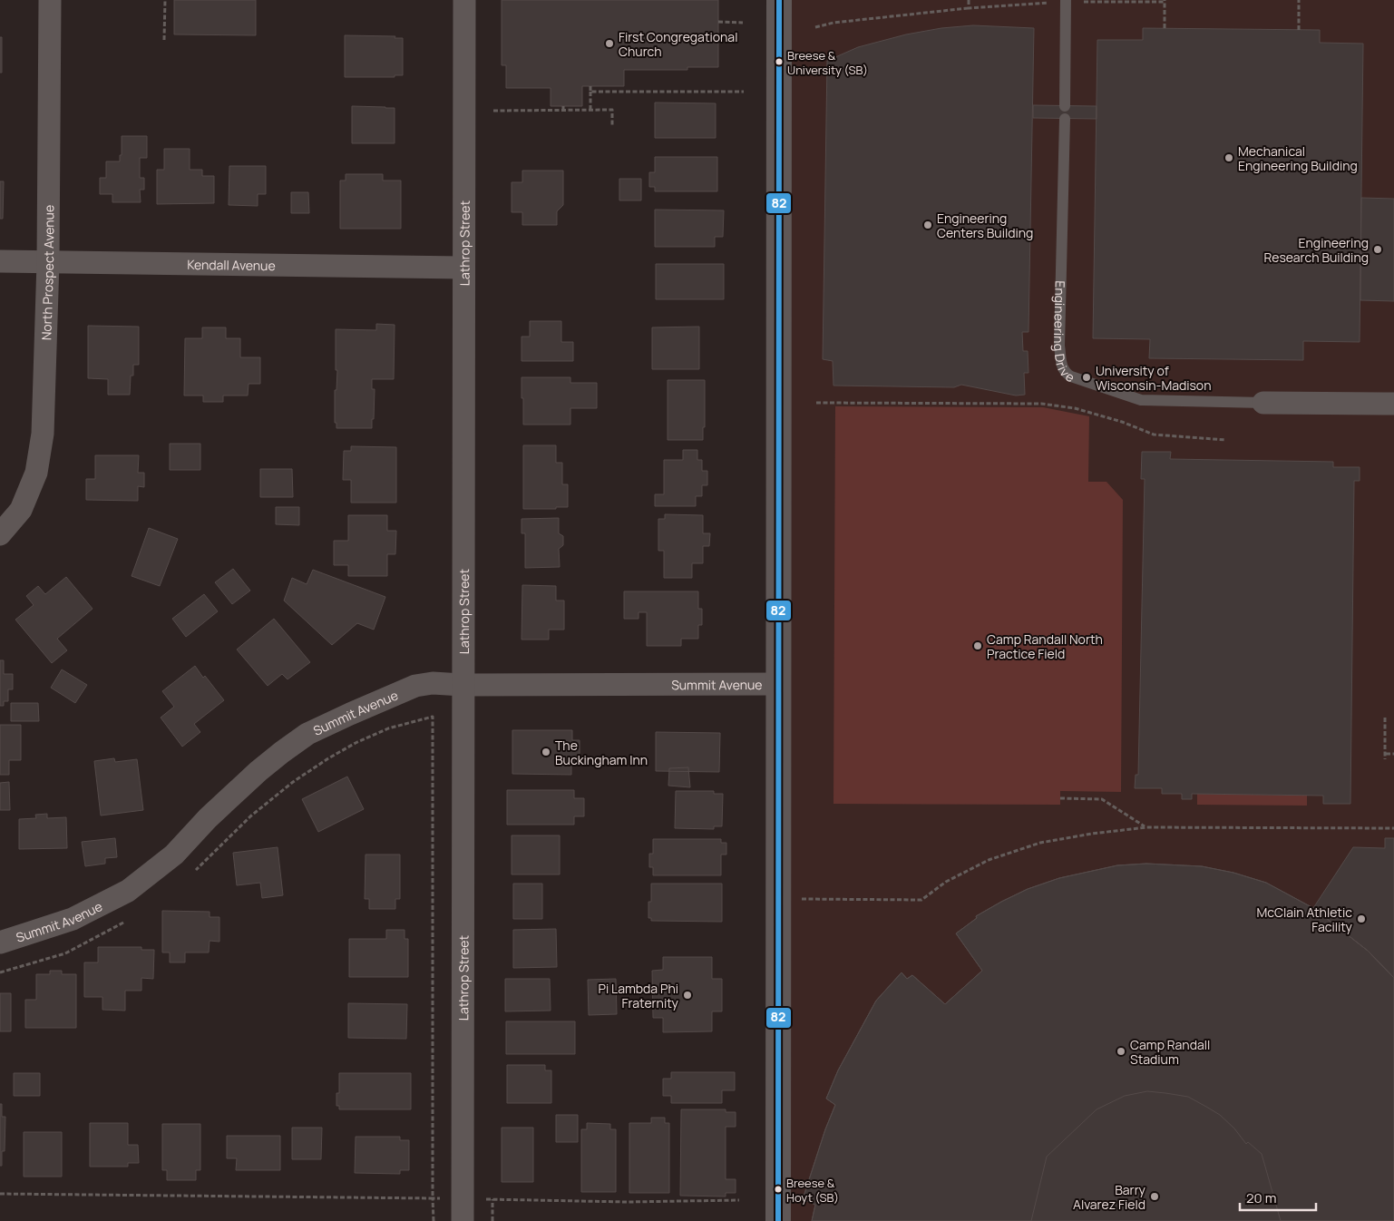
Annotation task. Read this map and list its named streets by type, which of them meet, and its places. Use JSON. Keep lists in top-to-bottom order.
{
  "streets": {
    "street": [
      "Lathrop Street",
      "Kendall Avenue",
      "North Prospect Avenue",
      "Engineering Drive",
      "Summit Avenue"
    ]
  },
  "crossings": [
    ["Lathrop Street", "Kendall Avenue"],
    ["Lathrop Street", "Summit Avenue"],
    ["Kendall Avenue", "North Prospect Avenue"]
  ],
  "places": [
    "First Congregational Church",
    "Breese & University (SB)",
    "Mechanical Engineering Building",
    "Engineering Centers Building",
    "Engineering Research Building",
    "University of Wisconsin-Madison",
    "Camp Randall North Practice Field",
    "The Buckingham Inn",
    "McClain Athletic Facility",
    "Pi Lambda Phi Fraternity",
    "Camp Randall Stadium",
    "Breese & Hoyt (SB)",
    "Barry Alvarez Field"
  ],
  "lines": ["transit line 82"],
  "scale_bar": "20 m"
}
